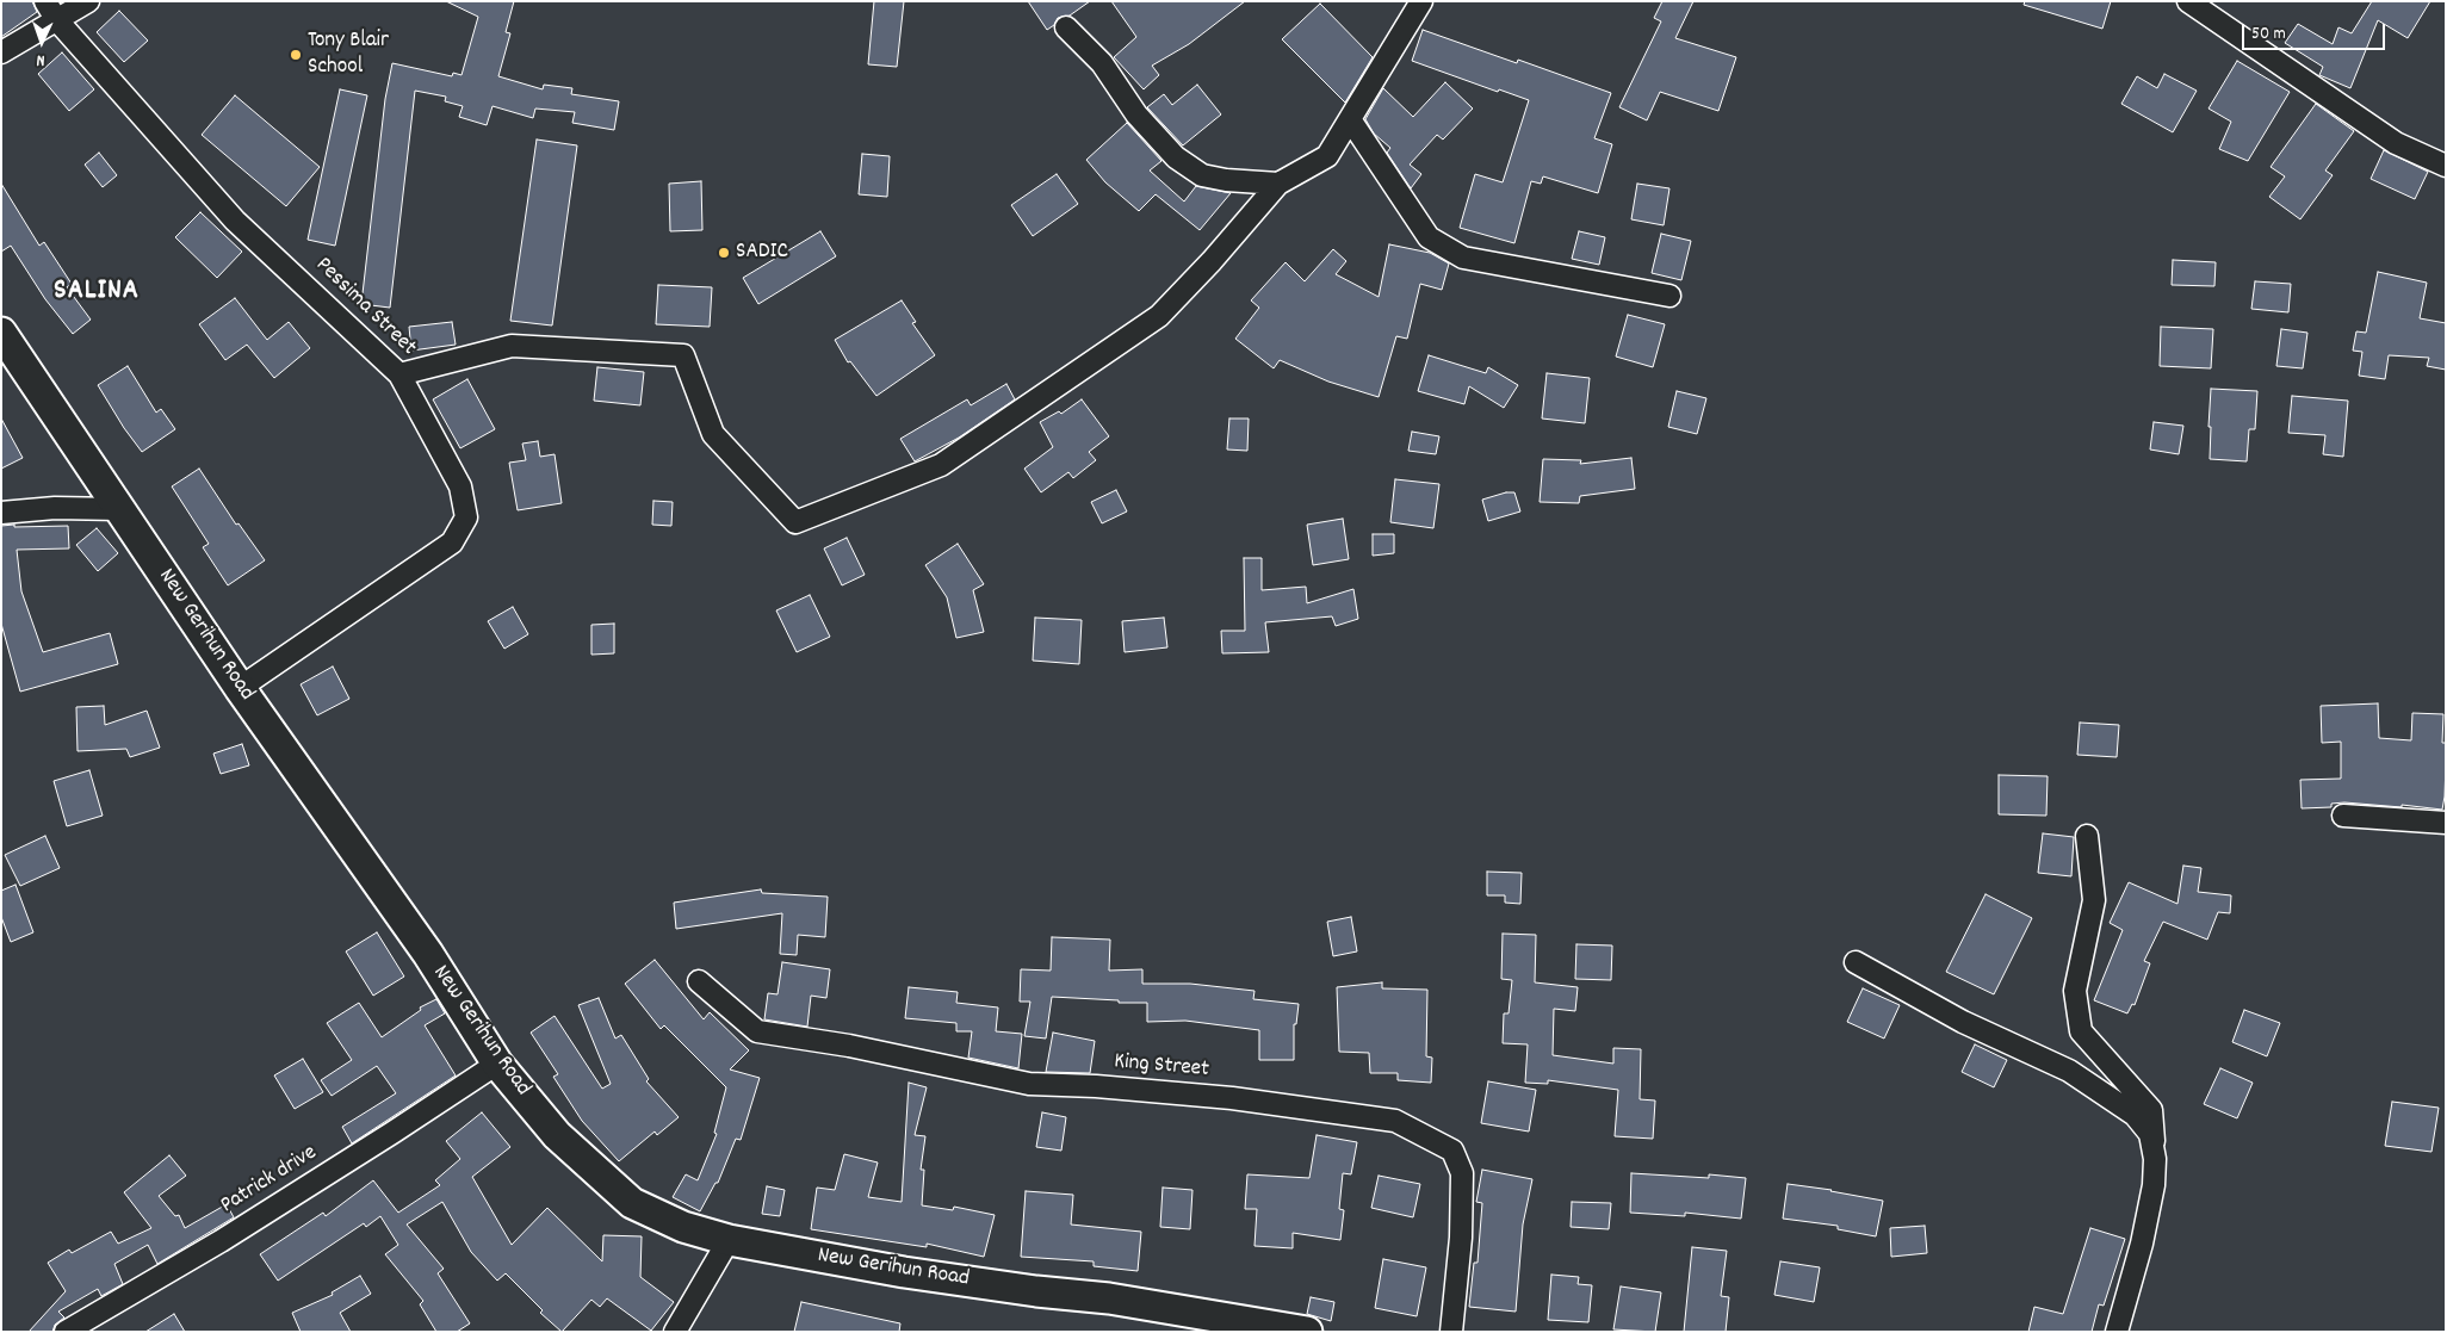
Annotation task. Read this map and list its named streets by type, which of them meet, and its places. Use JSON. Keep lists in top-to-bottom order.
{
  "streets": {
    "street": [
      "Pessima Street",
      "New Gerihun Road",
      "King Street",
      "Patrick drive"
    ]
  },
  "crossings": [
    ["Pessima Street", "New Gerihun Road"],
    ["New Gerihun Road", "Patrick drive"]
  ],
  "districts": ["SALINA"],
  "places": ["Tony Blair School", "SADIC"],
  "scale_bar": "50 m",
  "north": "bottom"
}
